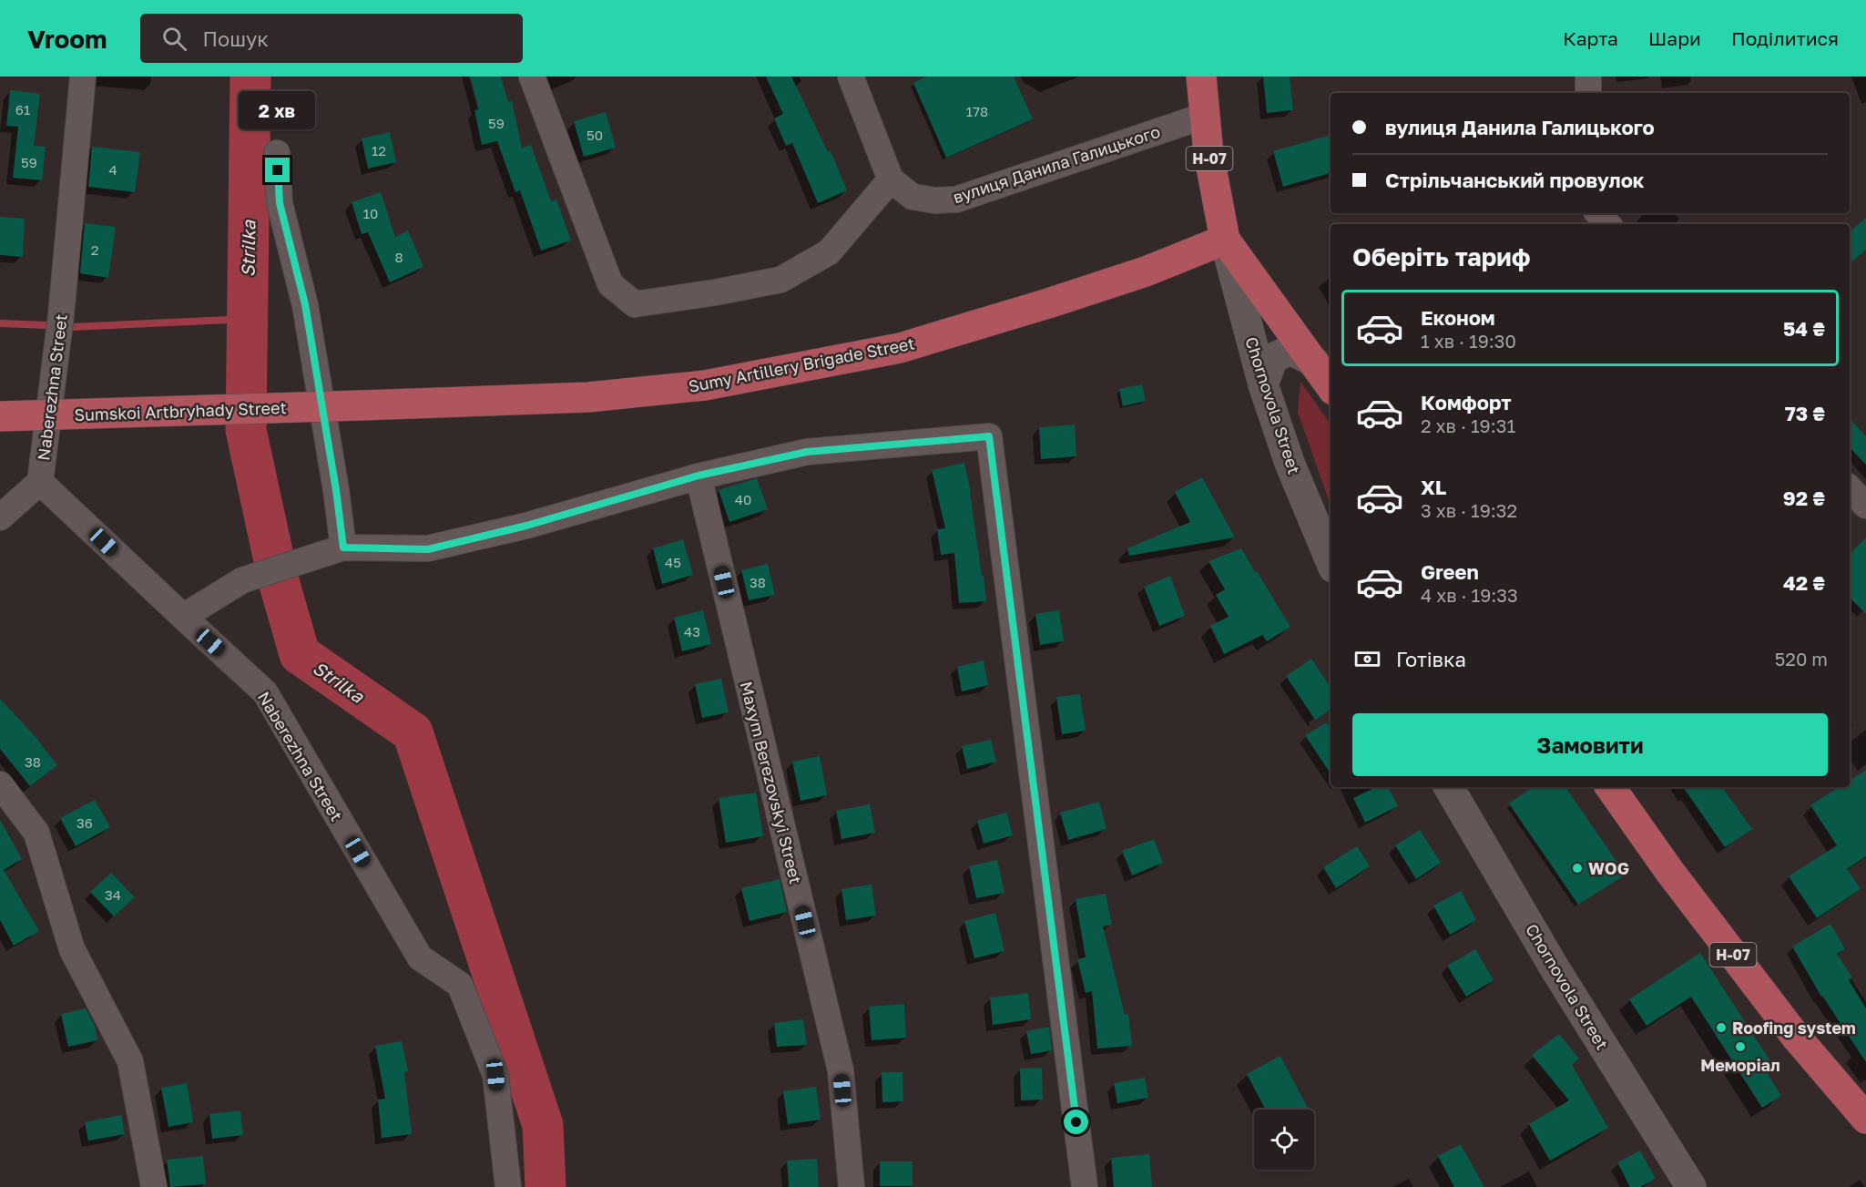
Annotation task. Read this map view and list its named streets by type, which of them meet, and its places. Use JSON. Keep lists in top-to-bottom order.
{
  "streets": {
    "main road": [
      "Н-07",
      "Sumy Artillery Brigade Street",
      "Chornovola Street",
      "Sumskoi Artbryhady Street"
    ],
    "street": ["вулиця Данила Галицького", "Naberezhna Street", "Maxym Berezovskyi Street"]
  },
  "crossings": [
    ["Н-07", "вулиця Данила Галицького"],
    ["Н-07", "Sumy Artillery Brigade Street"],
    ["Н-07", "Chornovola Street"],
    ["Sumy Artillery Brigade Street", "Chornovola Street"],
    ["Sumy Artillery Brigade Street", "Sumskoi Artbryhady Street"]
  ],
  "water": ["Strilka"],
  "places": ["WOG", "Roofing system", "Меморіал"],
  "house_numbers": [
    "61",
    "178",
    "59",
    "50",
    "12",
    "59",
    "4",
    "10",
    "2",
    "8",
    "40",
    "45",
    "38",
    "43",
    "38",
    "36",
    "34"
  ],
  "page": {
    "header": "Vroom",
    "search": "Пошук",
    "nav": ["Карта", "Шари", "Поділитися"],
    "bubble": "2 хв",
    "banner": ["вулиця Данила Галицького", "Стрільчанський провулок"],
    "heading": "Оберіть тариф",
    "list": [
      {
        "name": "Економ",
        "note": "1 хв · 19:30",
        "value": "54 ₴"
      },
      {
        "name": "Комфорт",
        "note": "2 хв · 19:31",
        "value": "73 ₴"
      },
      {
        "name": "XL",
        "note": "3 хв · 19:32",
        "value": "92 ₴"
      },
      {
        "name": "Green",
        "note": "4 хв · 19:33",
        "value": "42 ₴"
      }
    ],
    "pay": ["Готівка", "520 m"],
    "buttons": "Замовити"
  }
}
